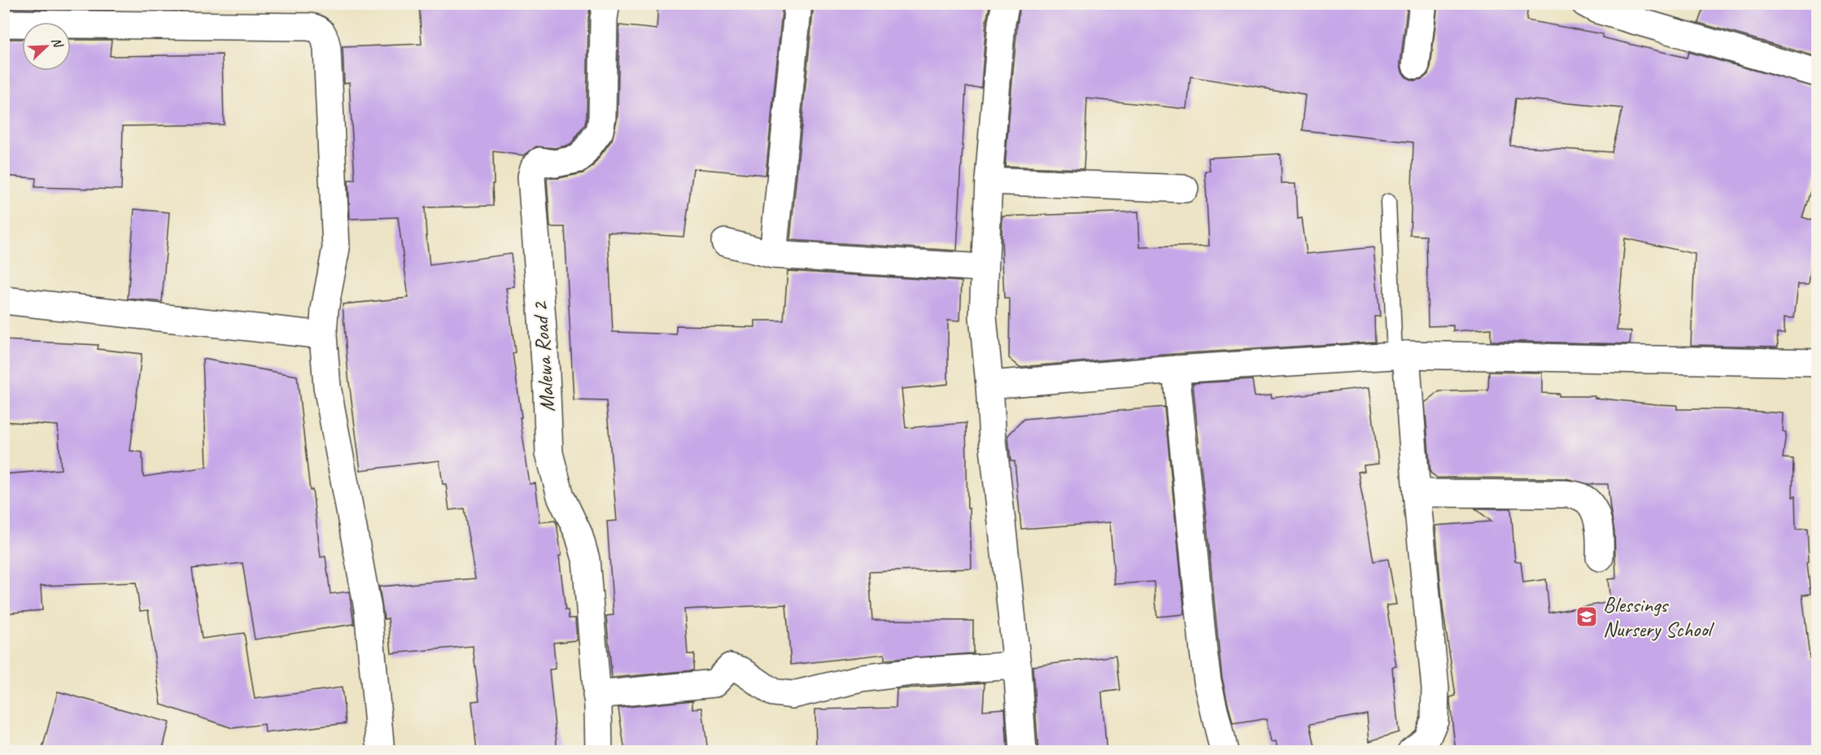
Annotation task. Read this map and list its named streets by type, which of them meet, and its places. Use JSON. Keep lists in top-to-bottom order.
{
  "streets": {
    "street": ["Malewa Road 2"]
  },
  "places": {
    "school or university": ["Blessings Nursery School"]
  },
  "north": "top right"
}
